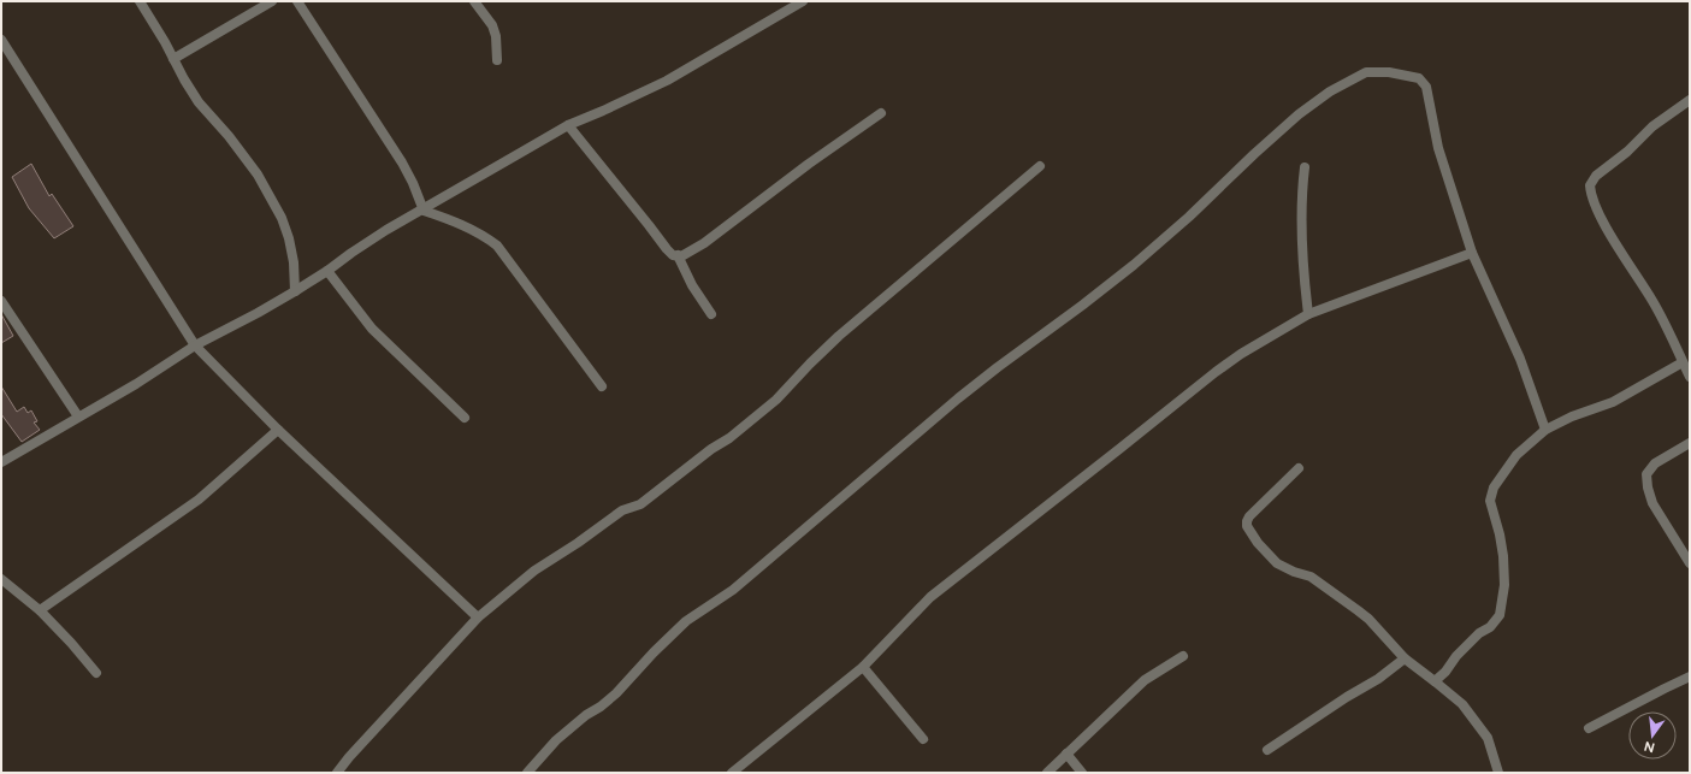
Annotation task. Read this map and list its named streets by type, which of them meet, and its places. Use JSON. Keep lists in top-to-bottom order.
{
  "north": "bottom"
}
